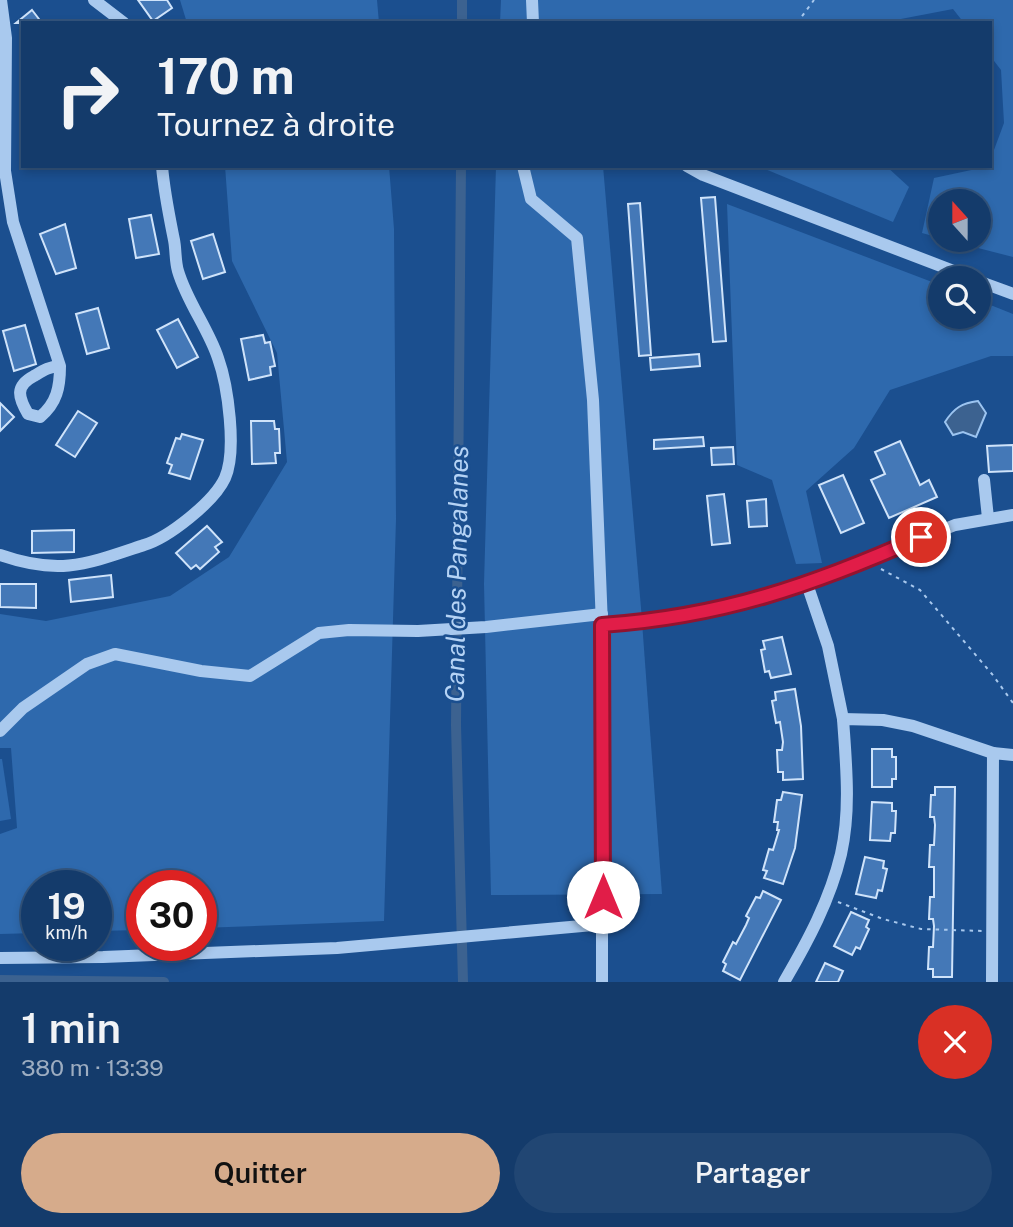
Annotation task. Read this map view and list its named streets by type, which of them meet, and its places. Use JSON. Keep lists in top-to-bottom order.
{
  "water": ["Canal des Pangalanes"],
  "north": "top",
  "page": {
    "turn": ["170 m", "Tournez à droite"],
    "speed": "19 km/h",
    "limit": "30",
    "heading": ["1 min", "380 m · 13:39"],
    "buttons": ["Quitter", "Partager"]
  }
}
